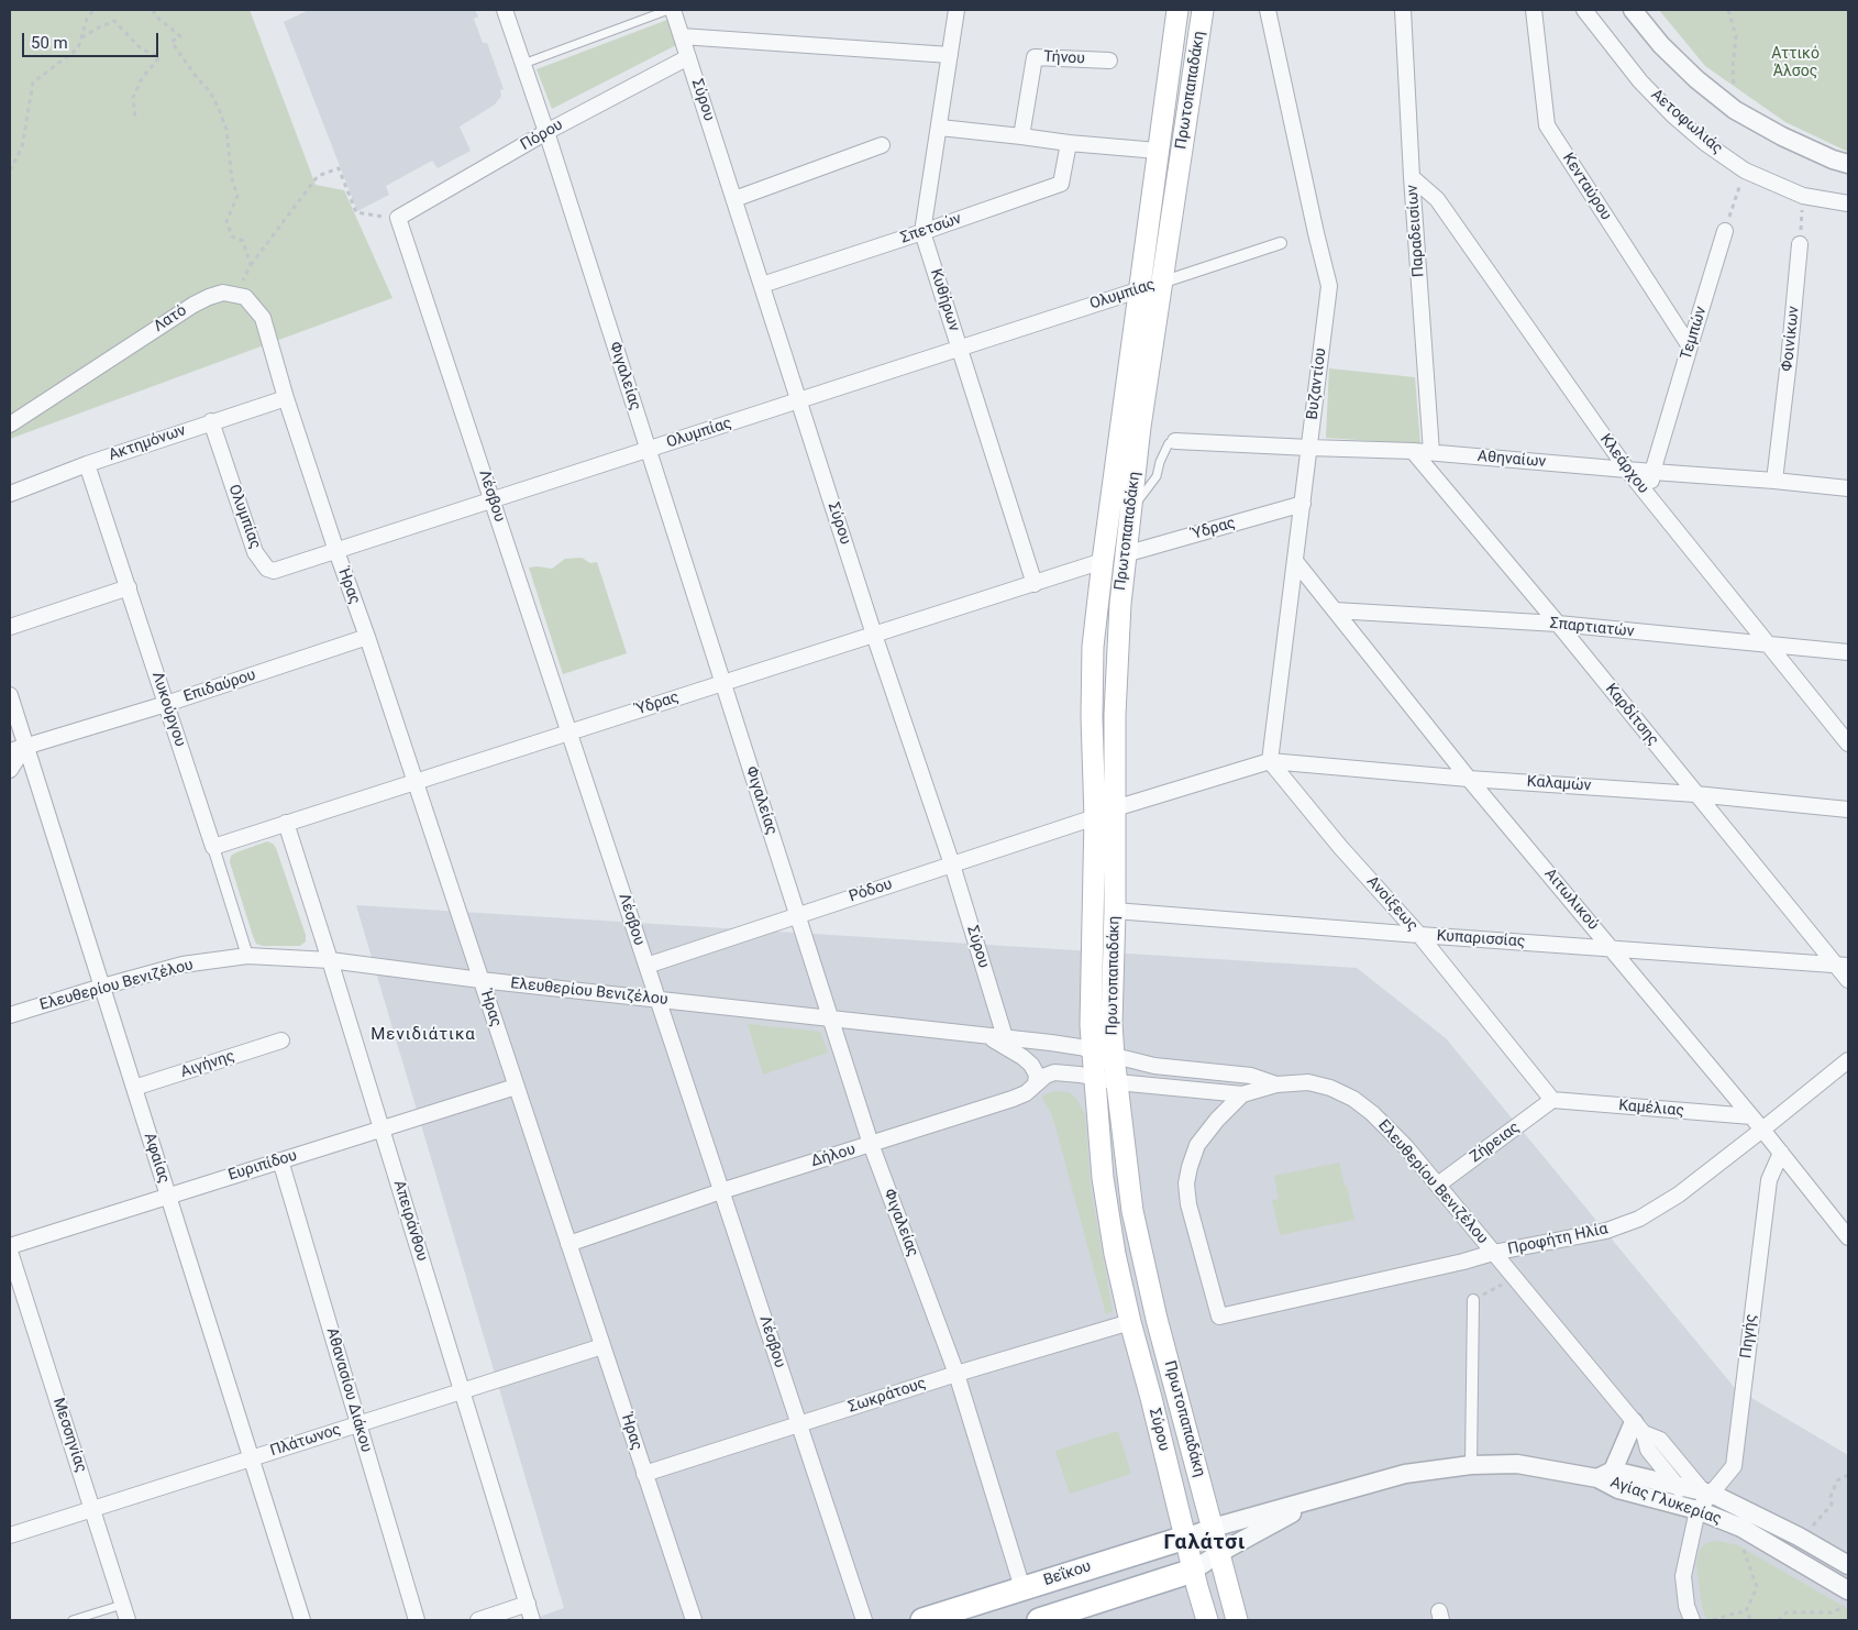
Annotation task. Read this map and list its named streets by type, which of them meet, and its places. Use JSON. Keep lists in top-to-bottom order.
{
  "streets": {
    "main road": ["Πρωτοπαπαδάκη", "Σύρου", "Βεΐκου"],
    "street": [
      "Τήνου",
      "Αετοφωλιάς",
      "Πόρου",
      "Κενταύρου",
      "Σπετσών",
      "Παραδεισίων",
      "Ολυμπίας",
      "Κυθήρων",
      "Λατό",
      "Τεμπών",
      "Φοινίκων",
      "Φιγαλείας",
      "Βυζαντίου",
      "Ακτημόνων",
      "Αθηναίων",
      "Κλεάρχου",
      "Λέσβου",
      "Ύδρας",
      "Ήρας",
      "Σπαρτιατών",
      "Επιδαύρου",
      "Λυκούργου",
      "Καρδίτσης",
      "Καλαμών",
      "Ρόδου",
      "Αιτωλικού",
      "Ανοίξεως",
      "Κυπαρισσίας",
      "Ελευθερίου Βενιζέλου",
      "Αιγήνης",
      "Καμέλιας",
      "Ζήρειας",
      "Δήλου",
      "Αφαίας",
      "Ευριπίδου",
      "Απειράνθου",
      "Προφήτη Ηλία",
      "Πηγής",
      "Αθανασίου Διάκου",
      "Σωκράτους",
      "Μεσσηνίας",
      "Πλάτωνος",
      "Αγίας Γλυκερίας"
    ]
  },
  "crossings": [
    ["Πρωτοπαπαδάκη", "Ολυμπίας"],
    ["Πρωτοπαπαδάκη", "Ύδρας"],
    ["Πρωτοπαπαδάκη", "Ρόδου"],
    ["Πρωτοπαπαδάκη", "Κυπαρισσίας"],
    ["Πρωτοπαπαδάκη", "Ελευθερίου Βενιζέλου"],
    ["Πρωτοπαπαδάκη", "Δήλου"],
    ["Πρωτοπαπαδάκη", "Αγίας Γλυκερίας"],
    ["Πρωτοπαπαδάκη", "Βεΐκου"],
    ["Σύρου", "Πόρου"],
    ["Σύρου", "Σπετσών"],
    ["Σύρου", "Ολυμπίας"],
    ["Σύρου", "Ύδρας"],
    ["Σύρου", "Ρόδου"],
    ["Σύρου", "Ελευθερίου Βενιζέλου"],
    ["Σύρου", "Σωκράτους"],
    ["Σύρου", "Βεΐκου"],
    ["Πόρου", "Φιγαλείας"],
    ["Πόρου", "Λέσβου"],
    ["Κενταύρου", "Τεμπών"],
    ["Σπετσών", "Κυθήρων"],
    ["Παραδεισίων", "Αθηναίων"],
    ["Παραδεισίων", "Κλεάρχου"],
    ["Ολυμπίας", "Κυθήρων"],
    ["Ολυμπίας", "Φιγαλείας"],
    ["Ολυμπίας", "Ακτημόνων"],
    ["Ολυμπίας", "Λέσβου"],
    ["Ολυμπίας", "Ήρας"],
    ["Κυθήρων", "Ύδρας"],
    ["Τεμπών", "Αθηναίων"],
    ["Τεμπών", "Κλεάρχου"],
    ["Φοινίκων", "Αθηναίων"],
    ["Φιγαλείας", "Ύδρας"],
    ["Φιγαλείας", "Ρόδου"],
    ["Φιγαλείας", "Ελευθερίου Βενιζέλου"],
    ["Φιγαλείας", "Δήλου"],
    ["Φιγαλείας", "Σωκράτους"],
    ["Φιγαλείας", "Βεΐκου"],
    ["Βυζαντίου", "Αθηναίων"],
    ["Βυζαντίου", "Ύδρας"],
    ["Βυζαντίου", "Καλαμών"],
    ["Βυζαντίου", "Αιτωλικού"],
    ["Βυζαντίου", "Ανοίξεως"],
    ["Ακτημόνων", "Ήρας"],
    ["Ακτημόνων", "Λυκούργου"],
    ["Αθηναίων", "Κλεάρχου"],
    ["Αθηναίων", "Καρδίτσης"],
    ["Κλεάρχου", "Σπαρτιατών"],
    ["Λέσβου", "Ύδρας"],
    ["Λέσβου", "Ρόδου"],
    ["Λέσβου", "Ελευθερίου Βενιζέλου"],
    ["Λέσβου", "Δήλου"],
    ["Λέσβου", "Σωκράτους"],
    ["Ύδρας", "Ήρας"],
    ["Ύδρας", "Λυκούργου"],
    ["Ύδρας", "Απειράνθου"],
    ["Ήρας", "Επιδαύρου"],
    ["Ήρας", "Ελευθερίου Βενιζέλου"],
    ["Ήρας", "Δήλου"],
    ["Ήρας", "Ευριπίδου"],
    ["Ήρας", "Σωκράτους"],
    ["Ήρας", "Πλάτωνος"],
    ["Σπαρτιατών", "Καρδίτσης"],
    ["Σπαρτιατών", "Αιτωλικού"],
    ["Επιδαύρου", "Λυκούργου"],
    ["Επιδαύρου", "Αφαίας"],
    ["Λυκούργου", "Ελευθερίου Βενιζέλου"],
    ["Καρδίτσης", "Καλαμών"],
    ["Καρδίτσης", "Κυπαρισσίας"],
    ["Καλαμών", "Αιτωλικού"],
    ["Καλαμών", "Ανοίξεως"],
    ["Αιτωλικού", "Κυπαρισσίας"],
    ["Αιτωλικού", "Καμέλιας"],
    ["Αιτωλικού", "Προφήτη Ηλία"],
    ["Αιτωλικού", "Πηγής"],
    ["Ανοίξεως", "Κυπαρισσίας"],
    ["Ανοίξεως", "Καμέλιας"],
    ["Ανοίξεως", "Ζήρειας"],
    ["Ελευθερίου Βενιζέλου", "Ζήρειας"],
    ["Ελευθερίου Βενιζέλου", "Δήλου"],
    ["Ελευθερίου Βενιζέλου", "Αφαίας"],
    ["Ελευθερίου Βενιζέλου", "Απειράνθου"],
    ["Ελευθερίου Βενιζέλου", "Προφήτη Ηλία"],
    ["Ελευθερίου Βενιζέλου", "Πηγής"],
    ["Ελευθερίου Βενιζέλου", "Αγίας Γλυκερίας"],
    ["Αιγήνης", "Αφαίας"],
    ["Καμέλιας", "Ζήρειας"],
    ["Αφαίας", "Ευριπίδου"],
    ["Αφαίας", "Πλάτωνος"],
    ["Ευριπίδου", "Απειράνθου"],
    ["Ευριπίδου", "Αθανασίου Διάκου"],
    ["Απειράνθου", "Πλάτωνος"],
    ["Πηγής", "Αγίας Γλυκερίας"],
    ["Αθανασίου Διάκου", "Πλάτωνος"],
    ["Μεσσηνίας", "Πλάτωνος"],
    ["Αγίας Γλυκερίας", "Βεΐκου"]
  ],
  "districts": ["Μενιδιάτικα", "Γαλάτσι"],
  "parks": ["Αττικό Άλσος"],
  "scale_bar": "50 m"
}
